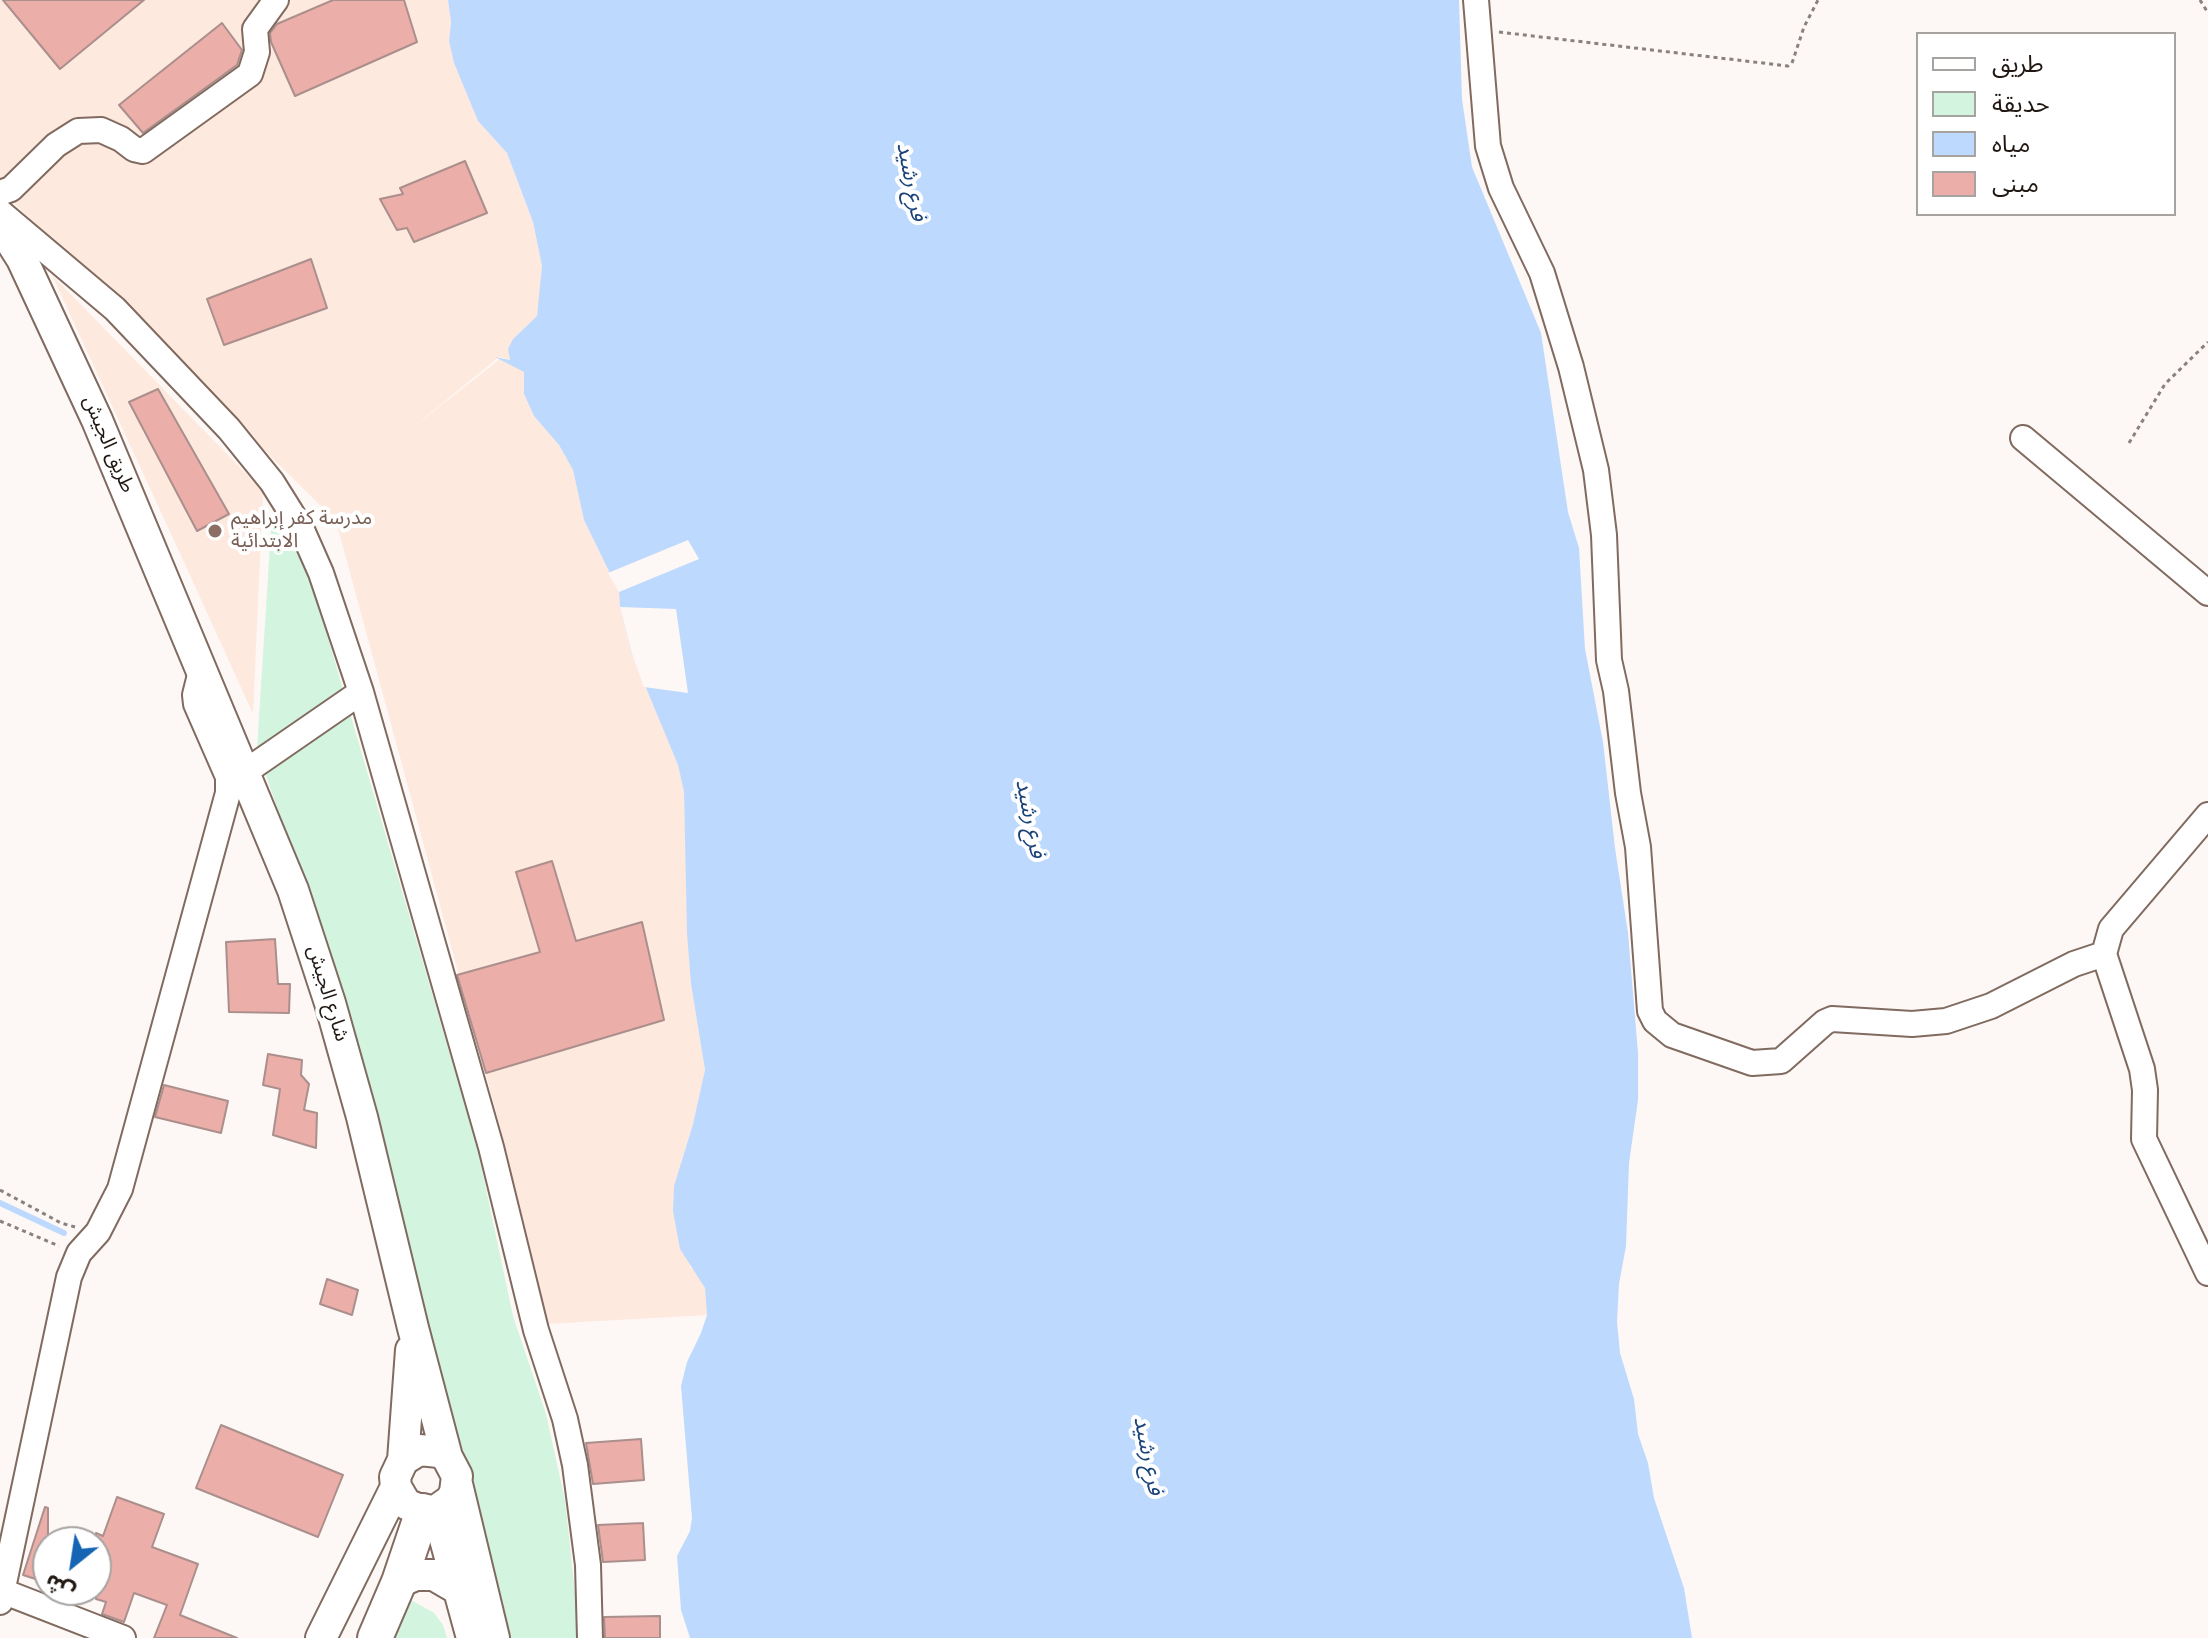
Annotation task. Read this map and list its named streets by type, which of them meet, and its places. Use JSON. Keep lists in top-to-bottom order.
{
  "streets": {
    "main road": ["طريق الجيش", "شارع الجيش"]
  },
  "crossings": [
    ["طريق الجيش", "شارع الجيش"]
  ],
  "water": ["فرع رشيد"],
  "places": ["مدرسة كفر إبراهيم الابتدائية"],
  "legend": [
    "طريق",
    "حديقة",
    "مياه",
    "مبنى"
  ],
  "north": "bottom left"
}
